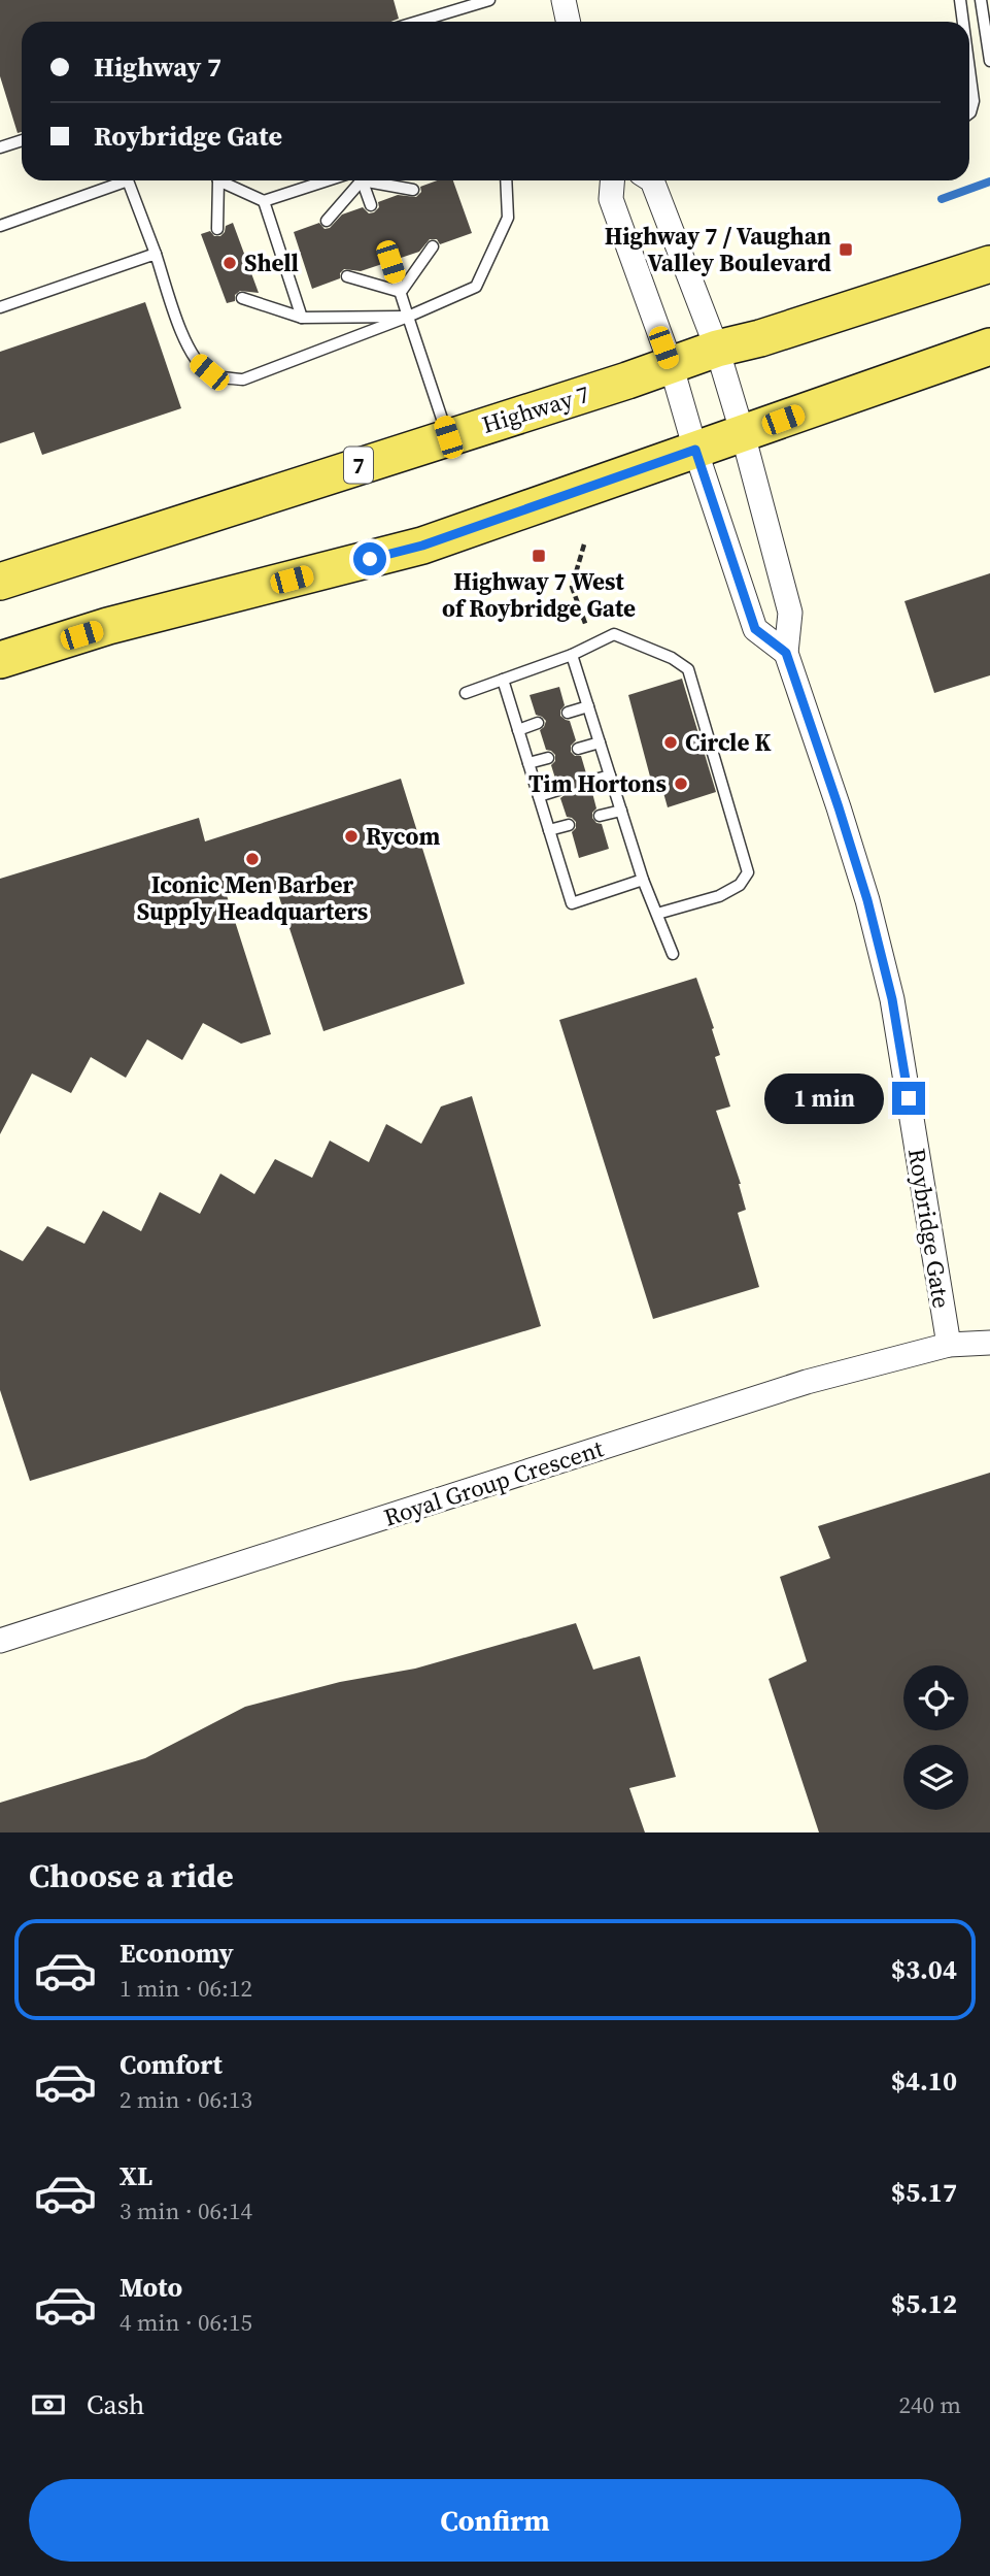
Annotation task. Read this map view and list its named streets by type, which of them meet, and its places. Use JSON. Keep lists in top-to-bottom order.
{
  "streets": {
    "main road": ["Highway 7", "7"],
    "street": ["Roybridge Gate", "Royal Group Crescent"]
  },
  "crossings": [
    ["Highway 7", "Roybridge Gate"],
    ["Roybridge Gate", "Royal Group Crescent"]
  ],
  "places": {
    "transit": ["Highway 7 / Vaughan Valley Boulevard", "Highway 7 West of Roybridge Gate"],
    "other": [
      "Shell",
      "Circle K",
      "Tim Hortons",
      "Rycom",
      "Iconic Men Barber Supply Headquarters"
    ]
  },
  "page": {
    "banner": ["Highway 7", "Roybridge Gate"],
    "bubble": "1 min",
    "heading": "Choose a ride",
    "list": [
      {
        "name": "Economy",
        "note": "1 min · 06:12",
        "value": "$3.04"
      },
      {
        "name": "Comfort",
        "note": "2 min · 06:13",
        "value": "$4.10"
      },
      {
        "name": "XL",
        "note": "3 min · 06:14",
        "value": "$5.17"
      },
      {
        "name": "Moto",
        "note": "4 min · 06:15",
        "value": "$5.12"
      }
    ],
    "pay": ["Cash", "240 m"],
    "buttons": "Confirm"
  }
}
